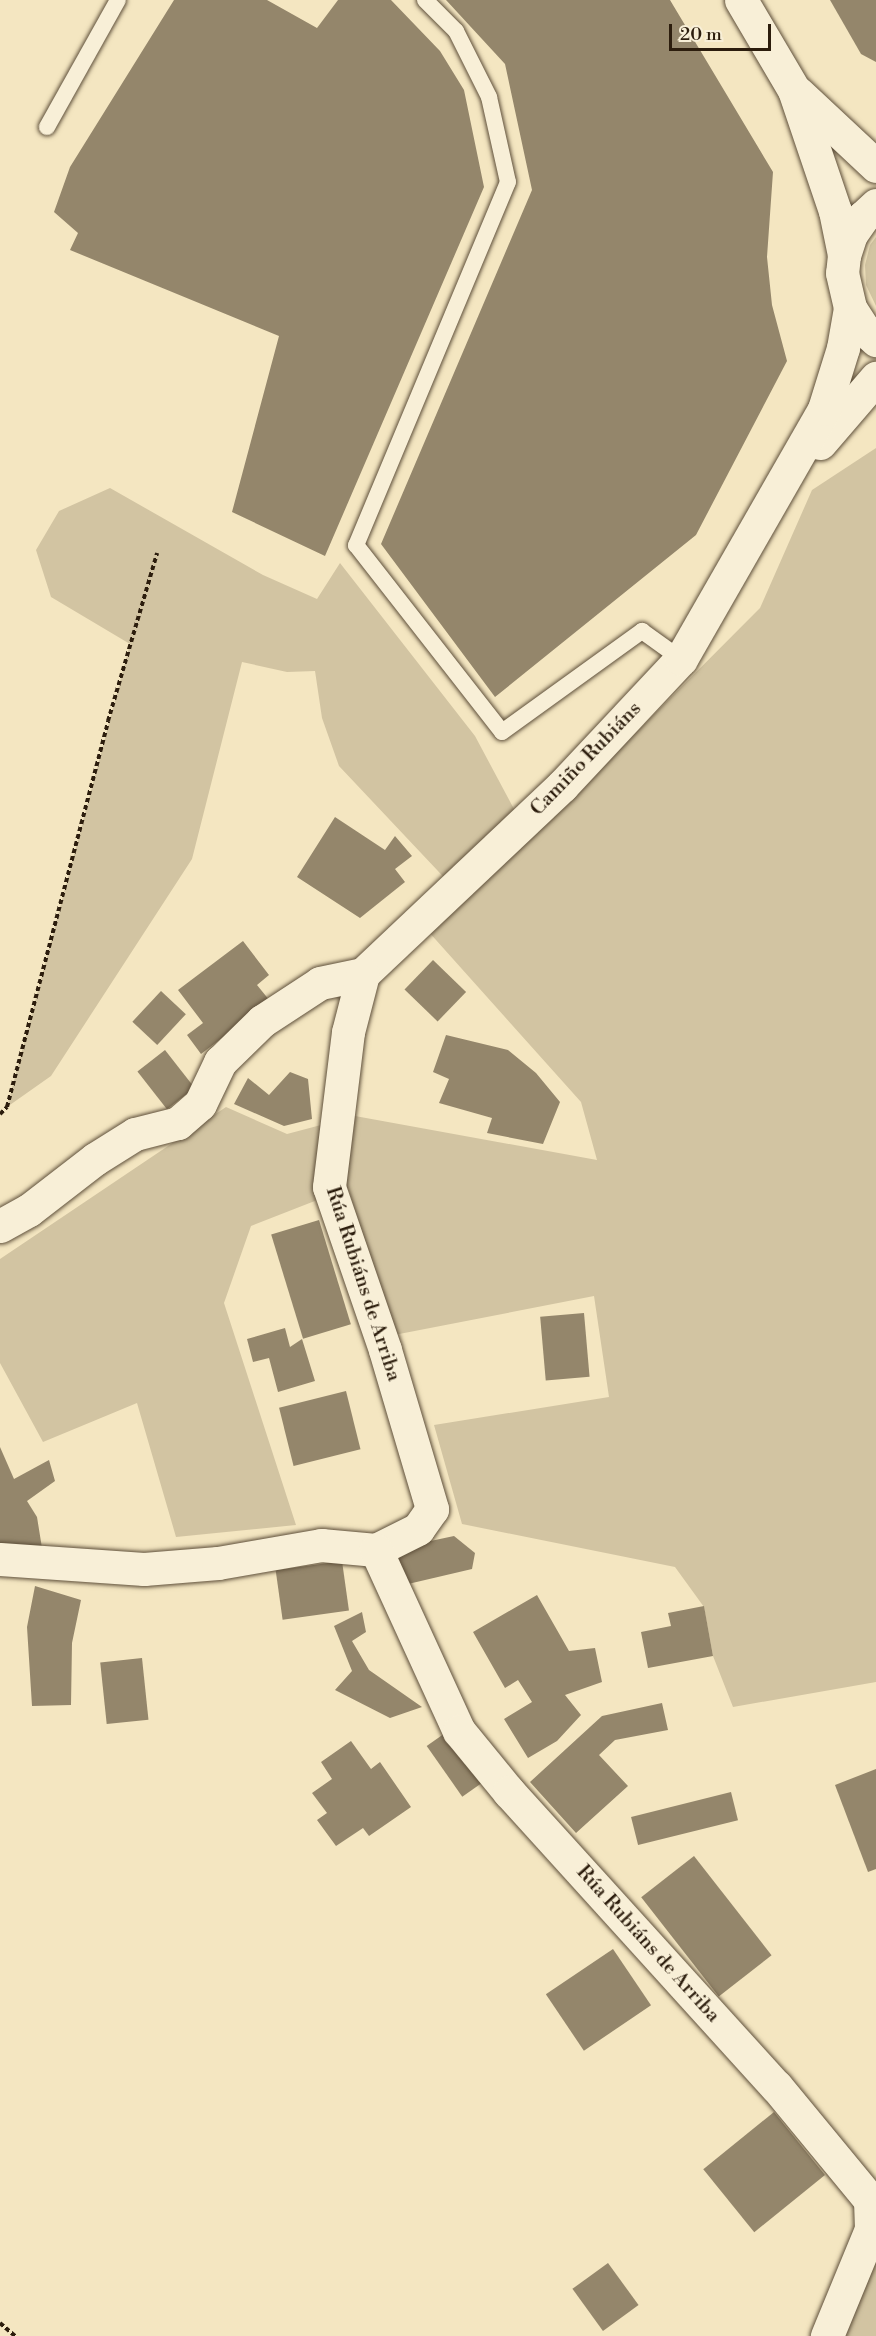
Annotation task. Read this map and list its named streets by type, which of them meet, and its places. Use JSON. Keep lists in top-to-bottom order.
{
  "streets": {
    "street": ["Camiño Rubiáns", "Rúa Rubiáns de Arriba"]
  },
  "crossings": [
    ["Camiño Rubiáns", "Rúa Rubiáns de Arriba"]
  ],
  "scale_bar": "20 m"
}
